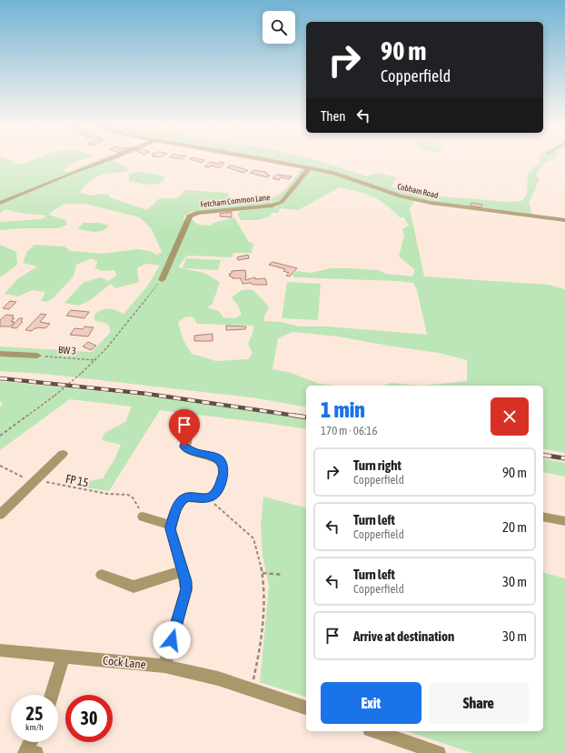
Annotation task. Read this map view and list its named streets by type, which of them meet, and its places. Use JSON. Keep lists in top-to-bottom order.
{
  "streets": {
    "street": ["Cobham Road", "Fetcham Common Lane", "Cock Lane"],
    "path": ["BW 3", "FP 15"]
  },
  "crossings": [
    ["Cobham Road", "Fetcham Common Lane"]
  ],
  "page": {
    "turn": ["90 m", "Copperfield"],
    "then": "Then",
    "heading": ["1 min", "170 m · 06:16"],
    "list": [
      {
        "name": "Turn right",
        "note": "Copperfield",
        "value": "90 m"
      },
      {
        "name": "Turn left",
        "note": "Copperfield",
        "value": "20 m"
      },
      {
        "name": "Turn left",
        "note": "Copperfield",
        "value": "30 m"
      },
      {
        "name": "Arrive at destination",
        "value": "30 m"
      }
    ],
    "buttons": ["Exit", "Share"],
    "speed": "25 km/h",
    "limit": "30"
  }
}
